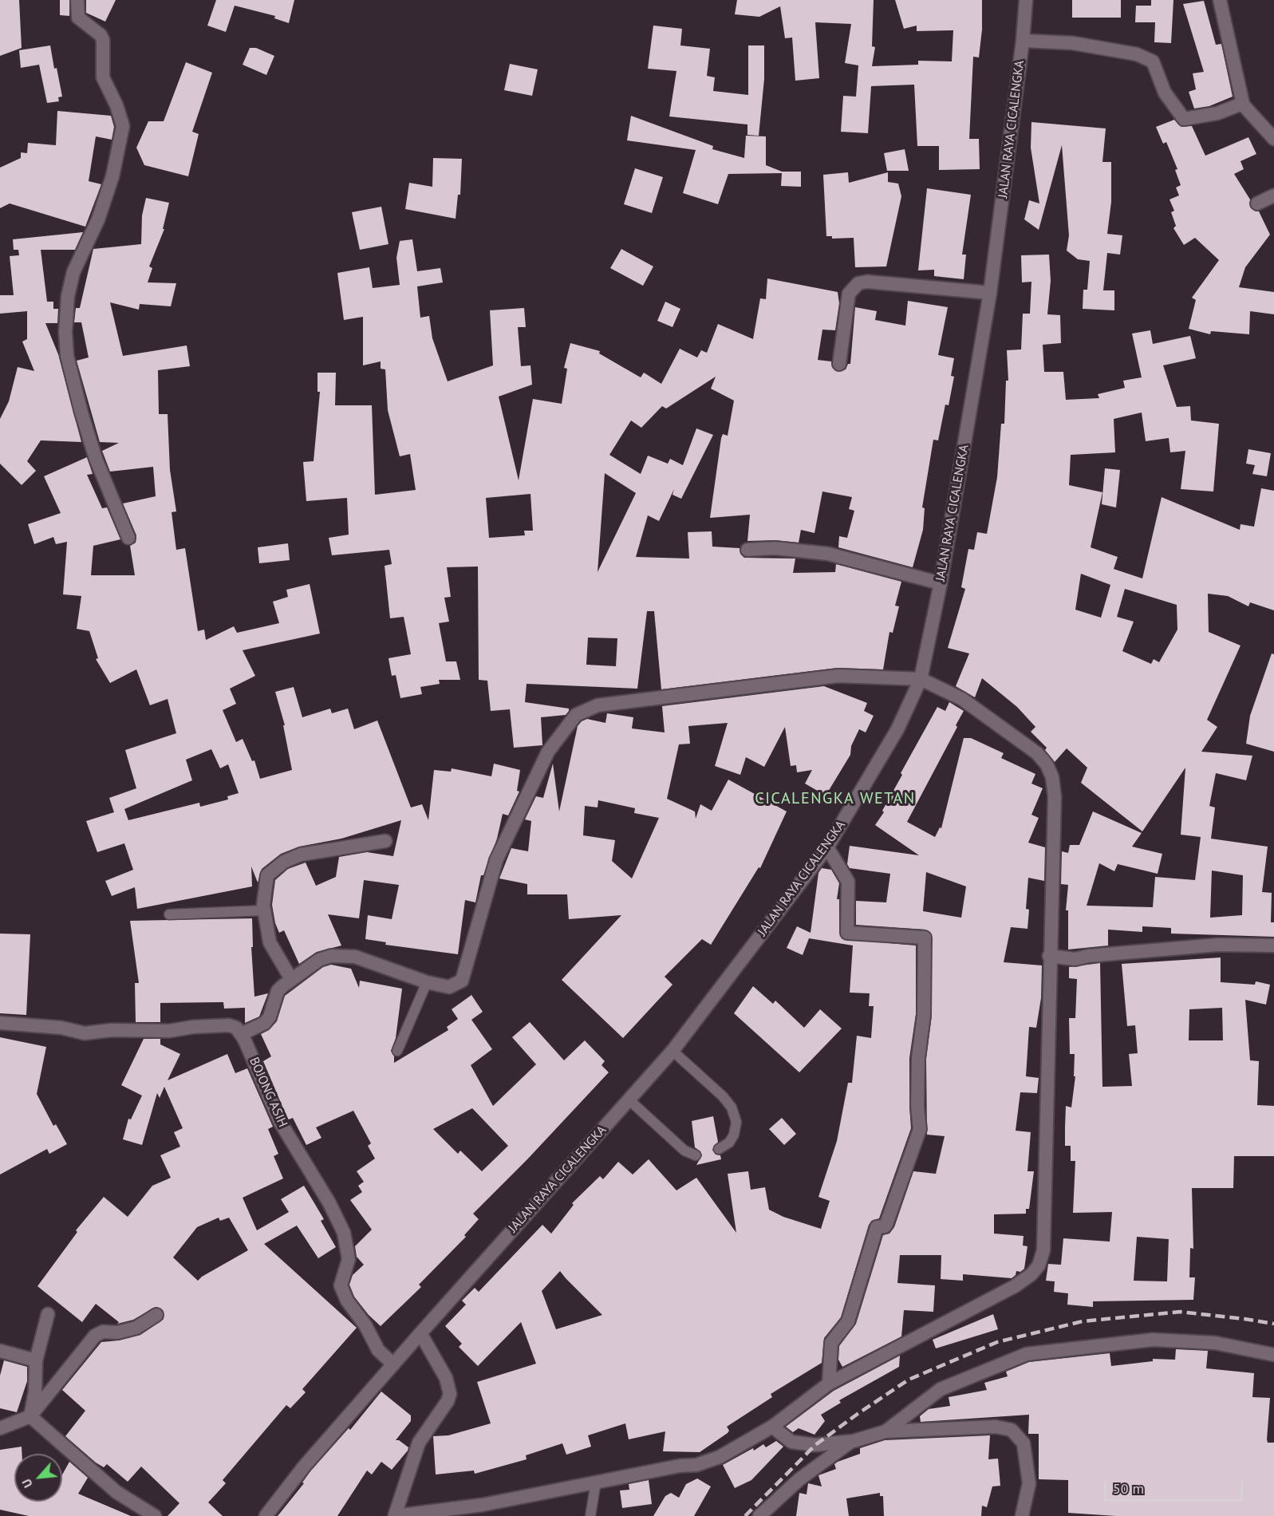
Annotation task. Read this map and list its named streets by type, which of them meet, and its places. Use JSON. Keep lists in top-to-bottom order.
{
  "streets": {
    "street": ["JALAN RAYA CICALENGKA", "BOJONG ASIH"]
  },
  "crossings": [
    ["JALAN RAYA CICALENGKA", "BOJONG ASIH"]
  ],
  "districts": ["CICALENGKA WETAN"],
  "scale_bar": "50 m",
  "north": "bottom left"
}
